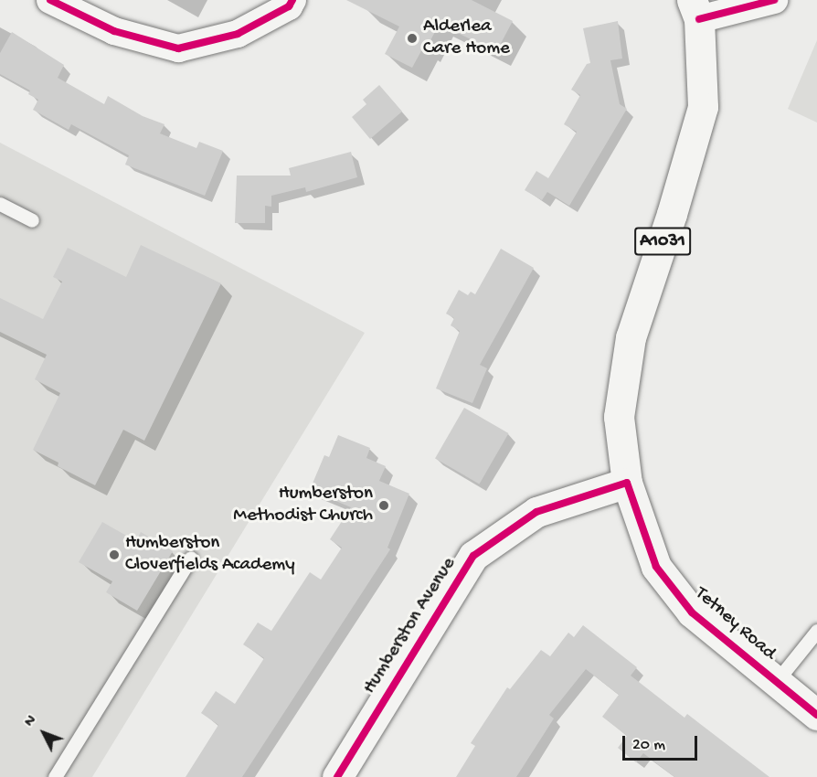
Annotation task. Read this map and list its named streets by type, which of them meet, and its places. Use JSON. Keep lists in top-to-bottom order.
{
  "streets": {
    "main road": ["A1031", "Tetney Road", "Humberston Avenue"]
  },
  "crossings": [
    ["A1031", "Tetney Road"],
    ["A1031", "Humberston Avenue"],
    ["Tetney Road", "Humberston Avenue"]
  ],
  "places": ["Alderlea Care Home", "Humberston Methodist Church", "Humberston Cloverfields Academy"],
  "scale_bar": "20 m",
  "north": "top left"
}
